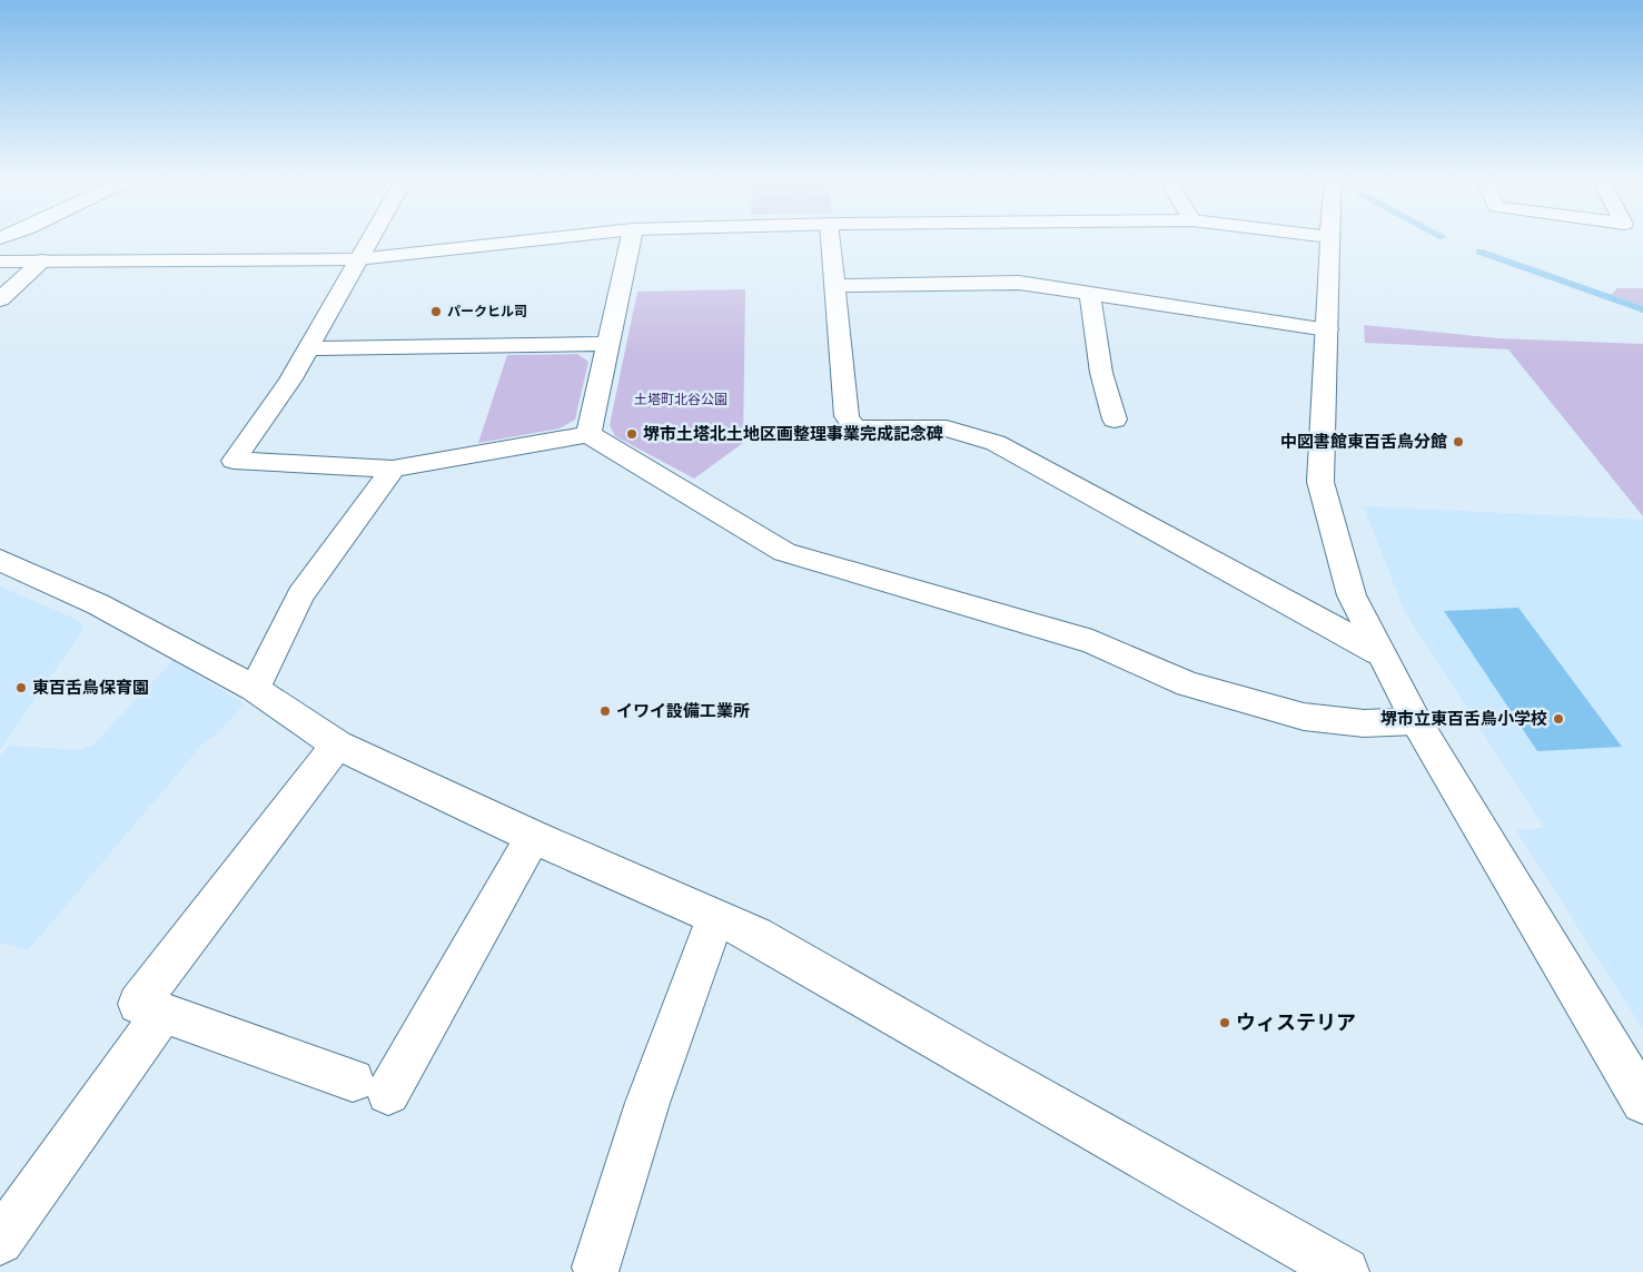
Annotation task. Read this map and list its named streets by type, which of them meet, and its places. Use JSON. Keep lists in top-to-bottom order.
{
  "parks": ["土塔町北谷公園"],
  "places": [
    "パークヒル司",
    "堺市土塔北土地区画整理事業完成記念碑",
    "中図書館東百舌鳥分館",
    "東百舌鳥保育園",
    "イワイ設備工業所",
    "堺市立東百舌鳥小学校",
    "ウィステリア"
  ]
}
